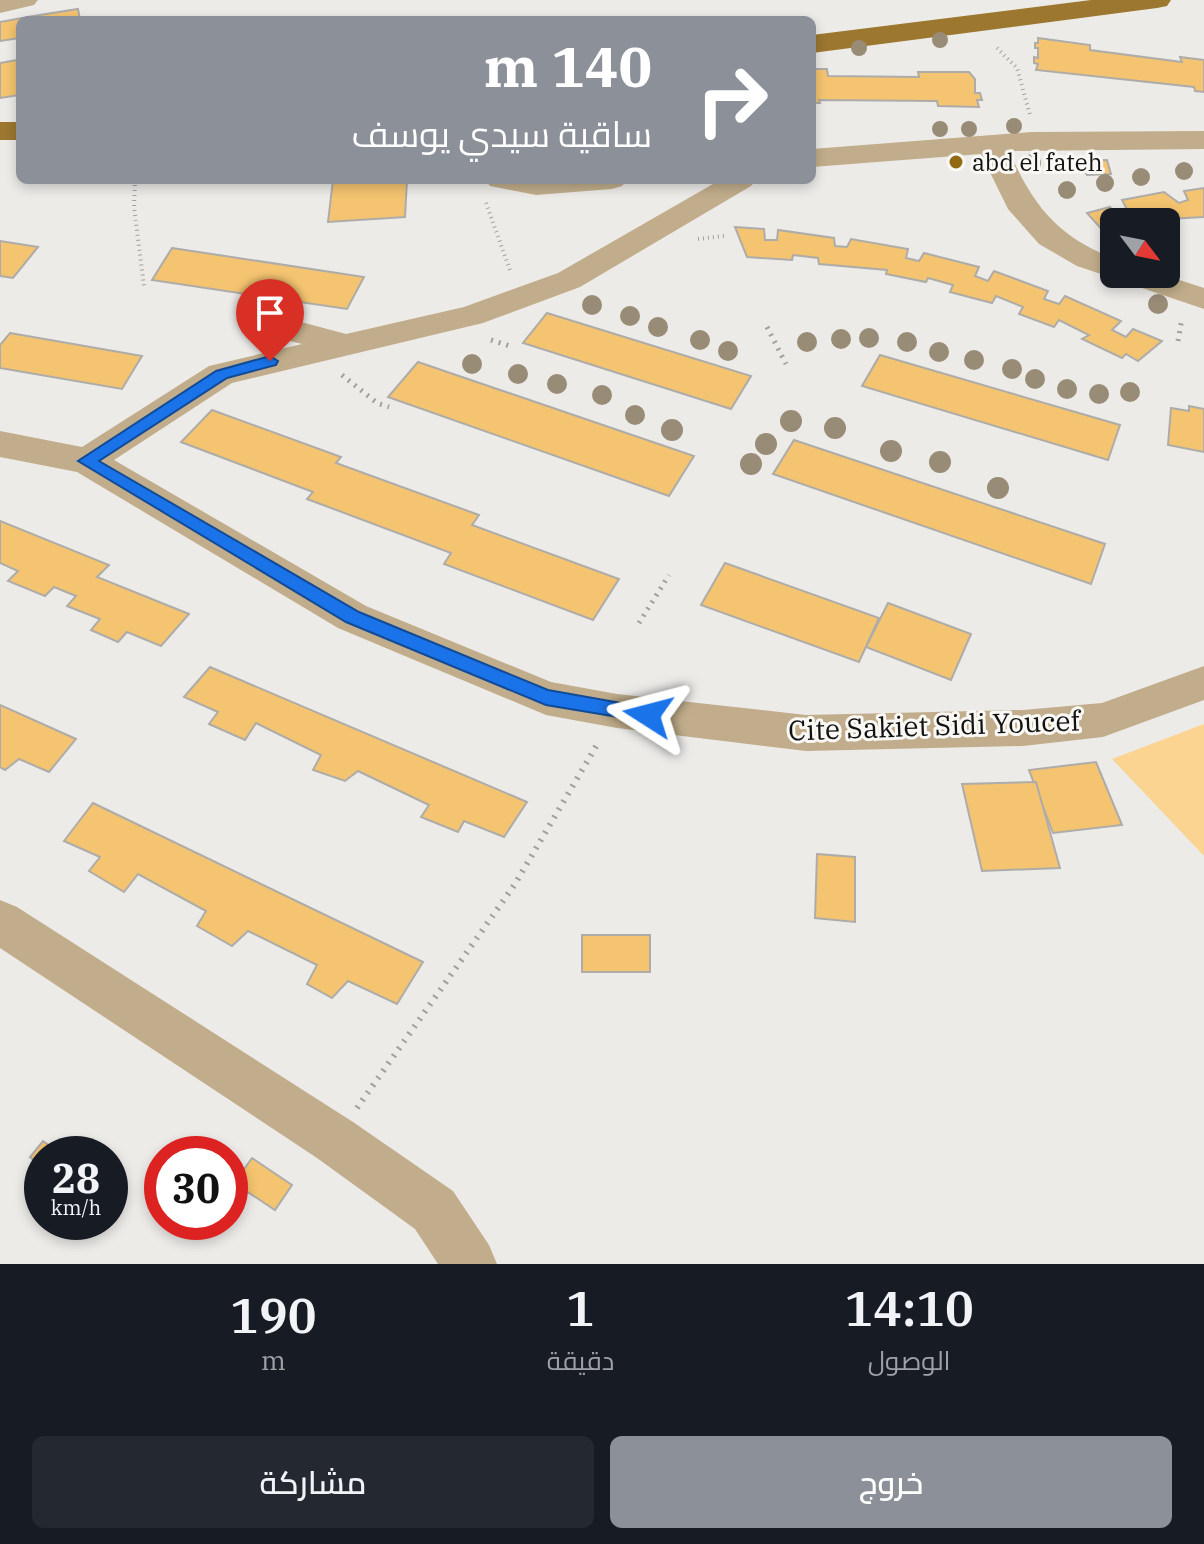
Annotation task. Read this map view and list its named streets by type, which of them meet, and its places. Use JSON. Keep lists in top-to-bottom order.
{
  "streets": {
    "street": ["Cite Sakiet Sidi Youcef"]
  },
  "places": ["abd el fateh"],
  "north": "bottom right",
  "page": {
    "turn": ["140 m", "ساقية سيدي يوسف"],
    "speed": "28 km/h",
    "limit": "30",
    "eta": [
      "14:10",
      "الوصول",
      "1",
      "دقيقة",
      "190",
      "m"
    ],
    "buttons": ["خروج", "مشاركة"]
  }
}
